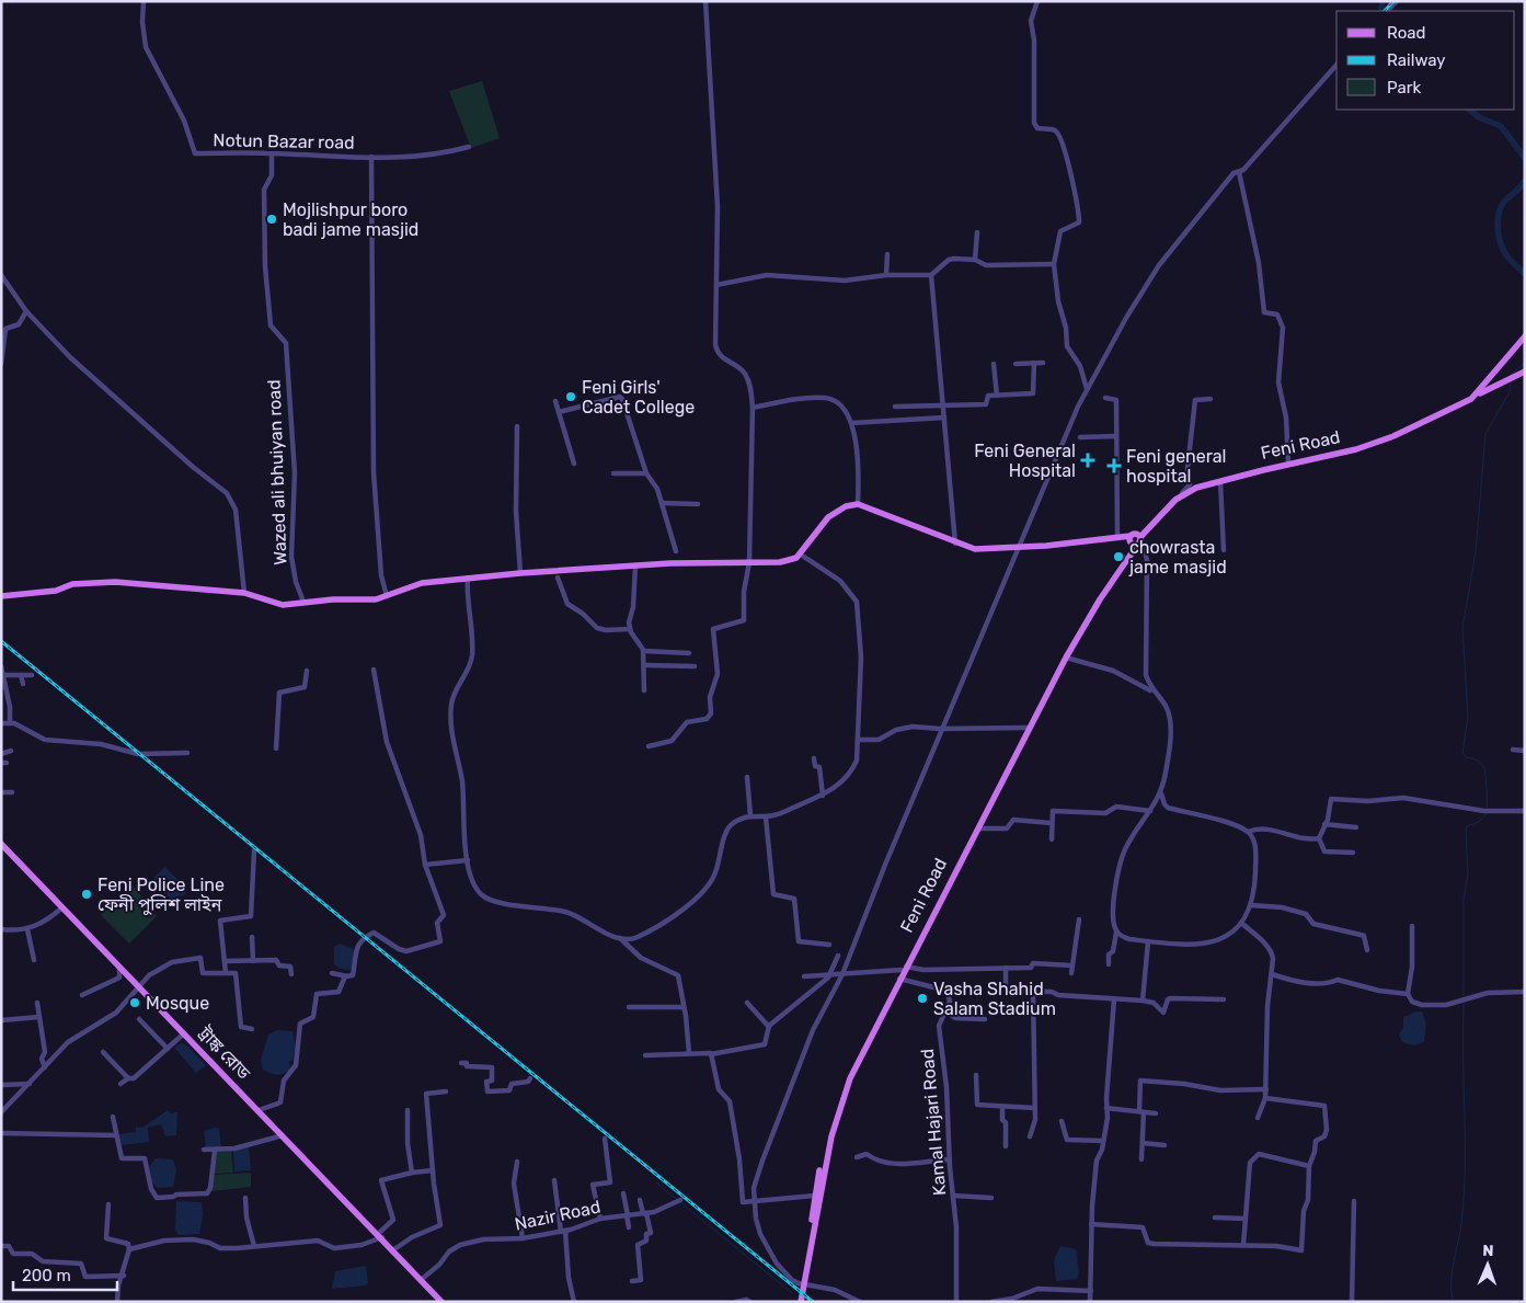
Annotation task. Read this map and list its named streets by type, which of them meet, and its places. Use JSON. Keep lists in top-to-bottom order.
{
  "streets": {
    "main road": ["Feni Road", "ট্রাঙ্ক রোড"],
    "street": [
      "Notun Bazar road",
      "Wazed ali bhuiyan road",
      "Kamal Hajari Road",
      "Nazir Road"
    ]
  },
  "crossings": [
    ["Notun Bazar road", "Wazed ali bhuiyan road"],
    ["ট্রাঙ্ক রোড", "Nazir Road"]
  ],
  "places": {
    "other": [
      "Mojlishpur boro badi jame masjid",
      "Feni Girls' Cadet College",
      "chowrasta jame masjid",
      "Feni Police Line ফেনী পুলিশ লাইন",
      "Vasha Shahid Salam Stadium",
      "Mosque"
    ],
    "health": ["Feni General Hospital", "Feni general hospital"]
  },
  "legend": ["Road", "Railway", "Park"],
  "scale_bar": "200 m",
  "north": "top"
}
